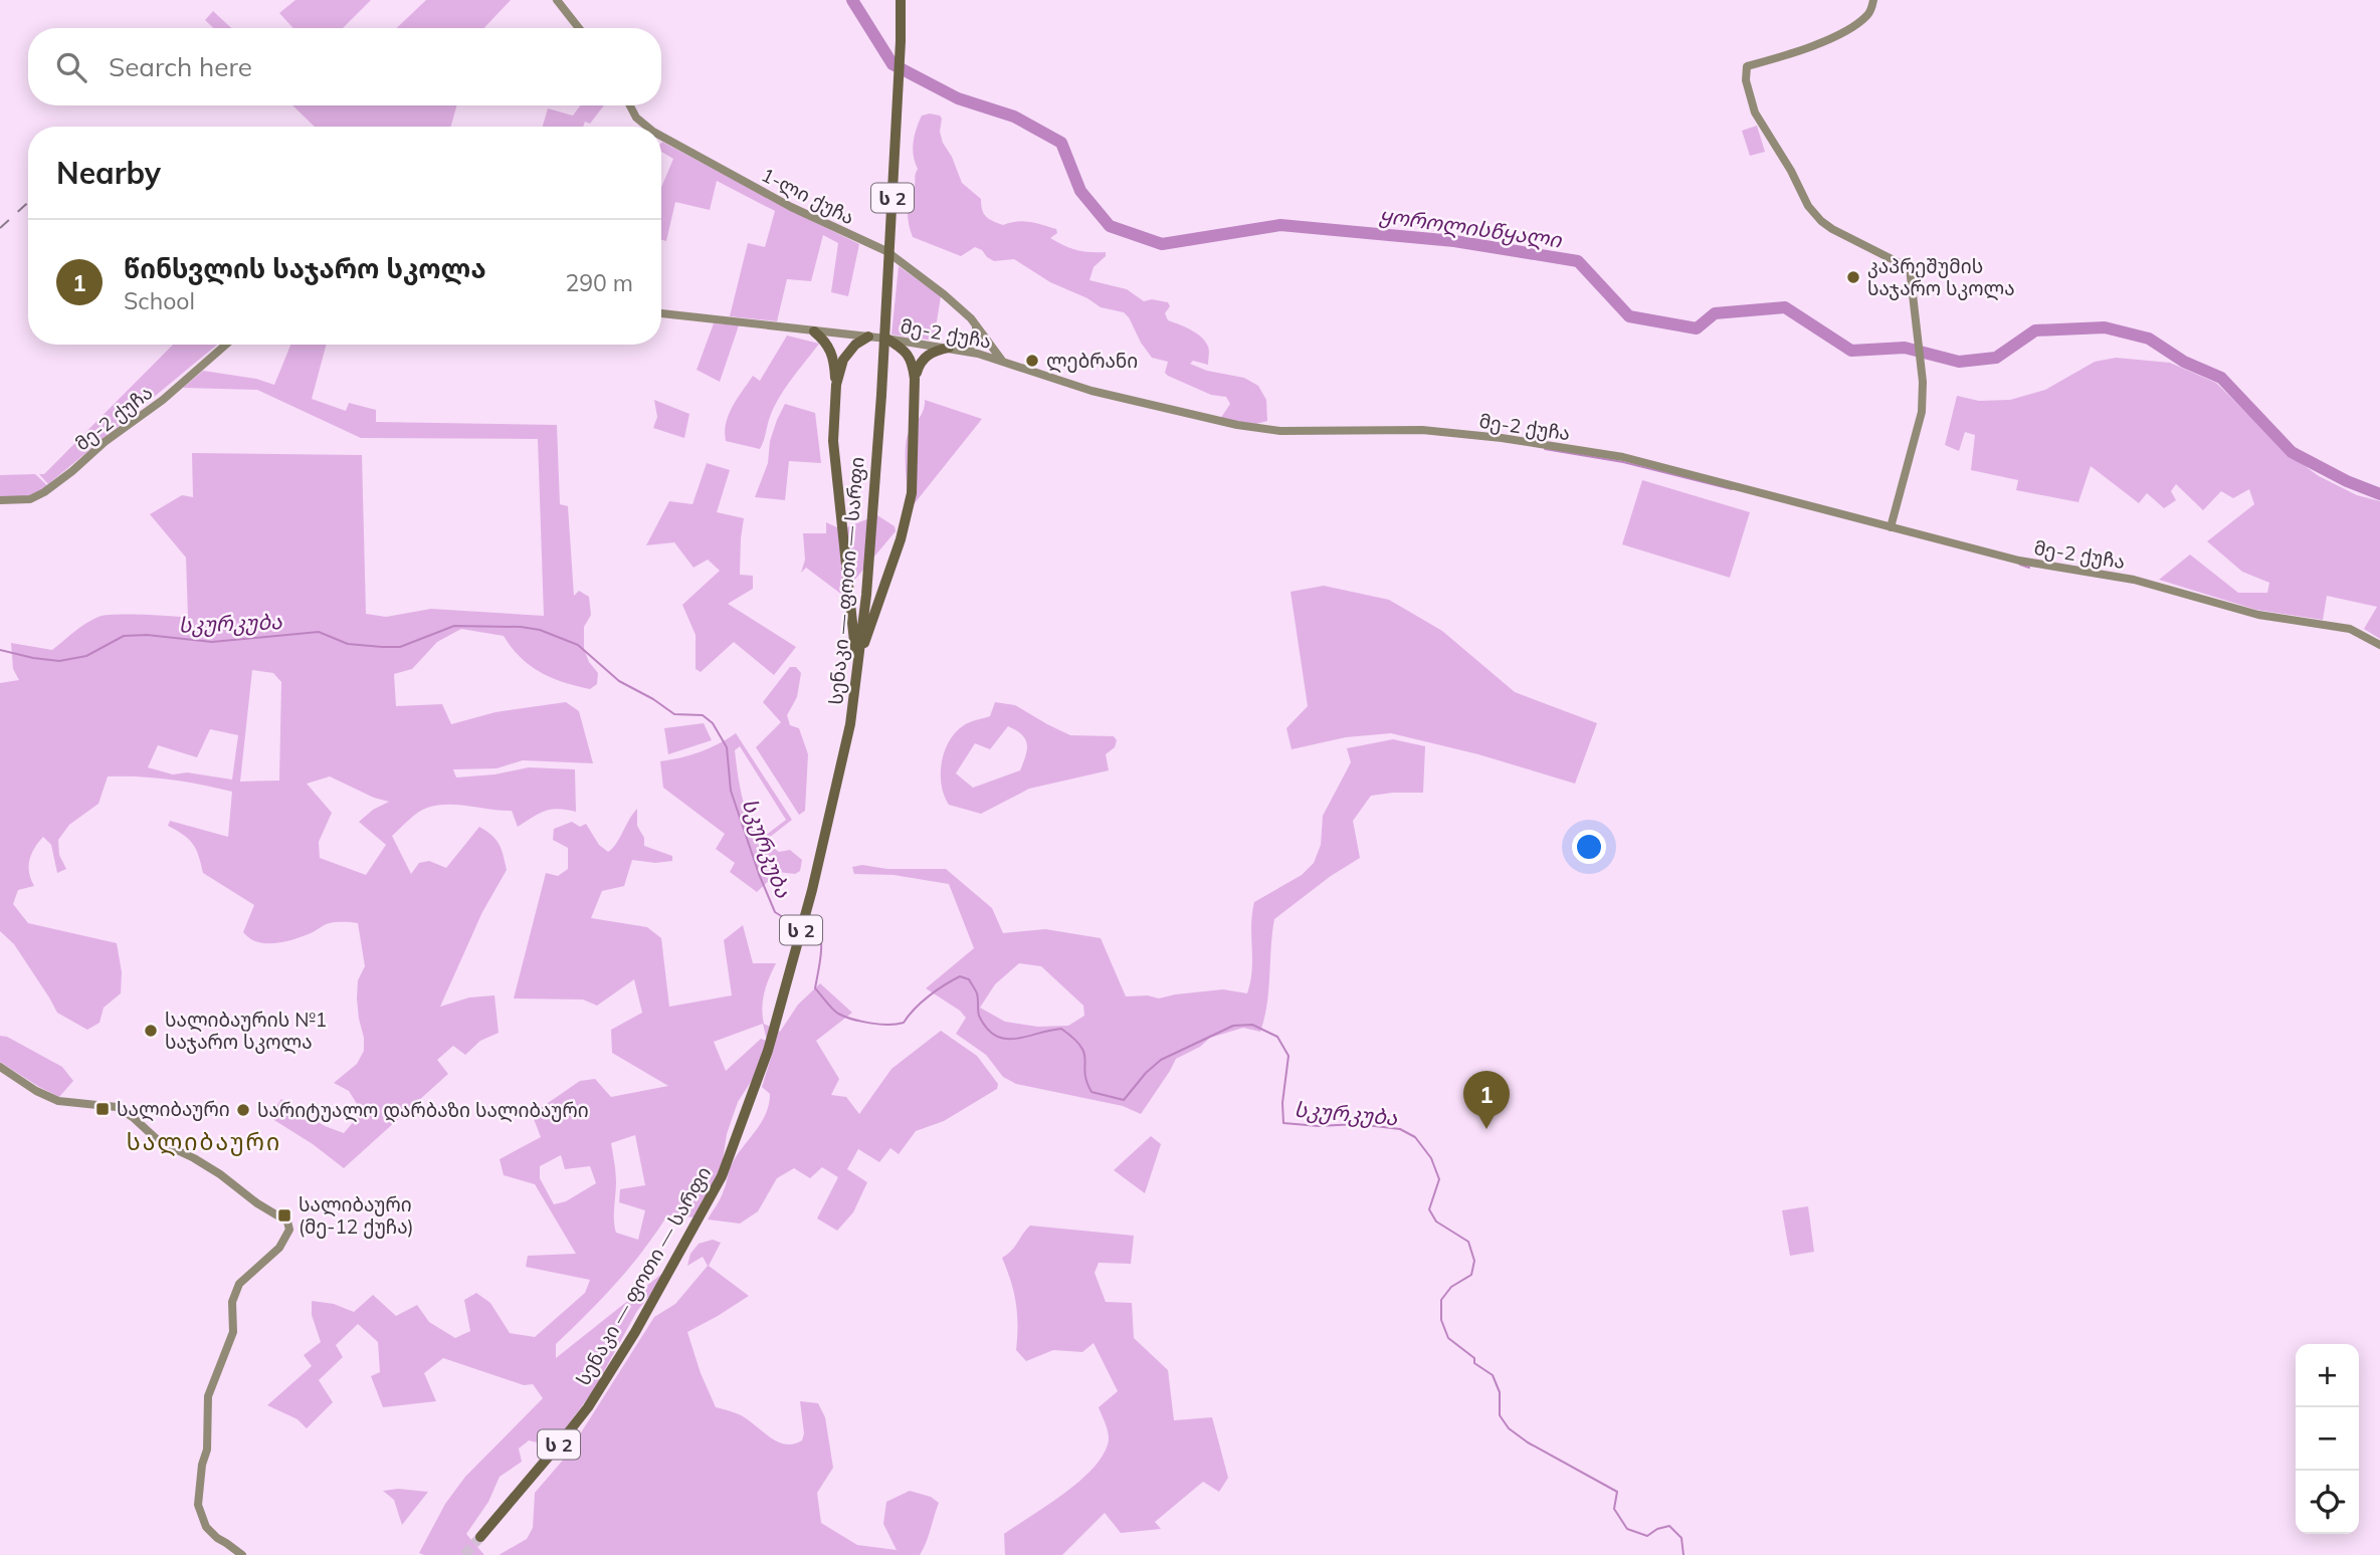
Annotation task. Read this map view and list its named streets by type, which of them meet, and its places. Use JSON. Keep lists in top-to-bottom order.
{
  "streets": {
    "highway": ["ს 2", "სენაკი — ფოთი — სარფი"],
    "street": ["1-ლი ქუჩა", "მე-2 ქუჩა"]
  },
  "crossings": [
    ["1-ლი ქუჩა", "მე-2 ქუჩა"]
  ],
  "districts": ["სალიბაური"],
  "water": ["ყოროლისწყალი", "სკურკუბა"],
  "places": {
    "other": [
      "კაპრეშუმის საჯარო სკოლა",
      "ლებრანი",
      "სალიბაურის №1 საჯარო სკოლა",
      "სარიტუალო დარბაზი სალიბაური"
    ],
    "transit": ["სალიბაური", "სალიბაური (მე-12 ქუჩა)"]
  },
  "page": {
    "search": "Search here",
    "heading": "Nearby",
    "list": [
      {
        "mark": "1",
        "name": "წინსვლის საჯარო სკოლა",
        "note": "School",
        "value": "290 m"
      }
    ],
    "pins": "1",
    "map_buttons": ["+", "−"]
  }
}
